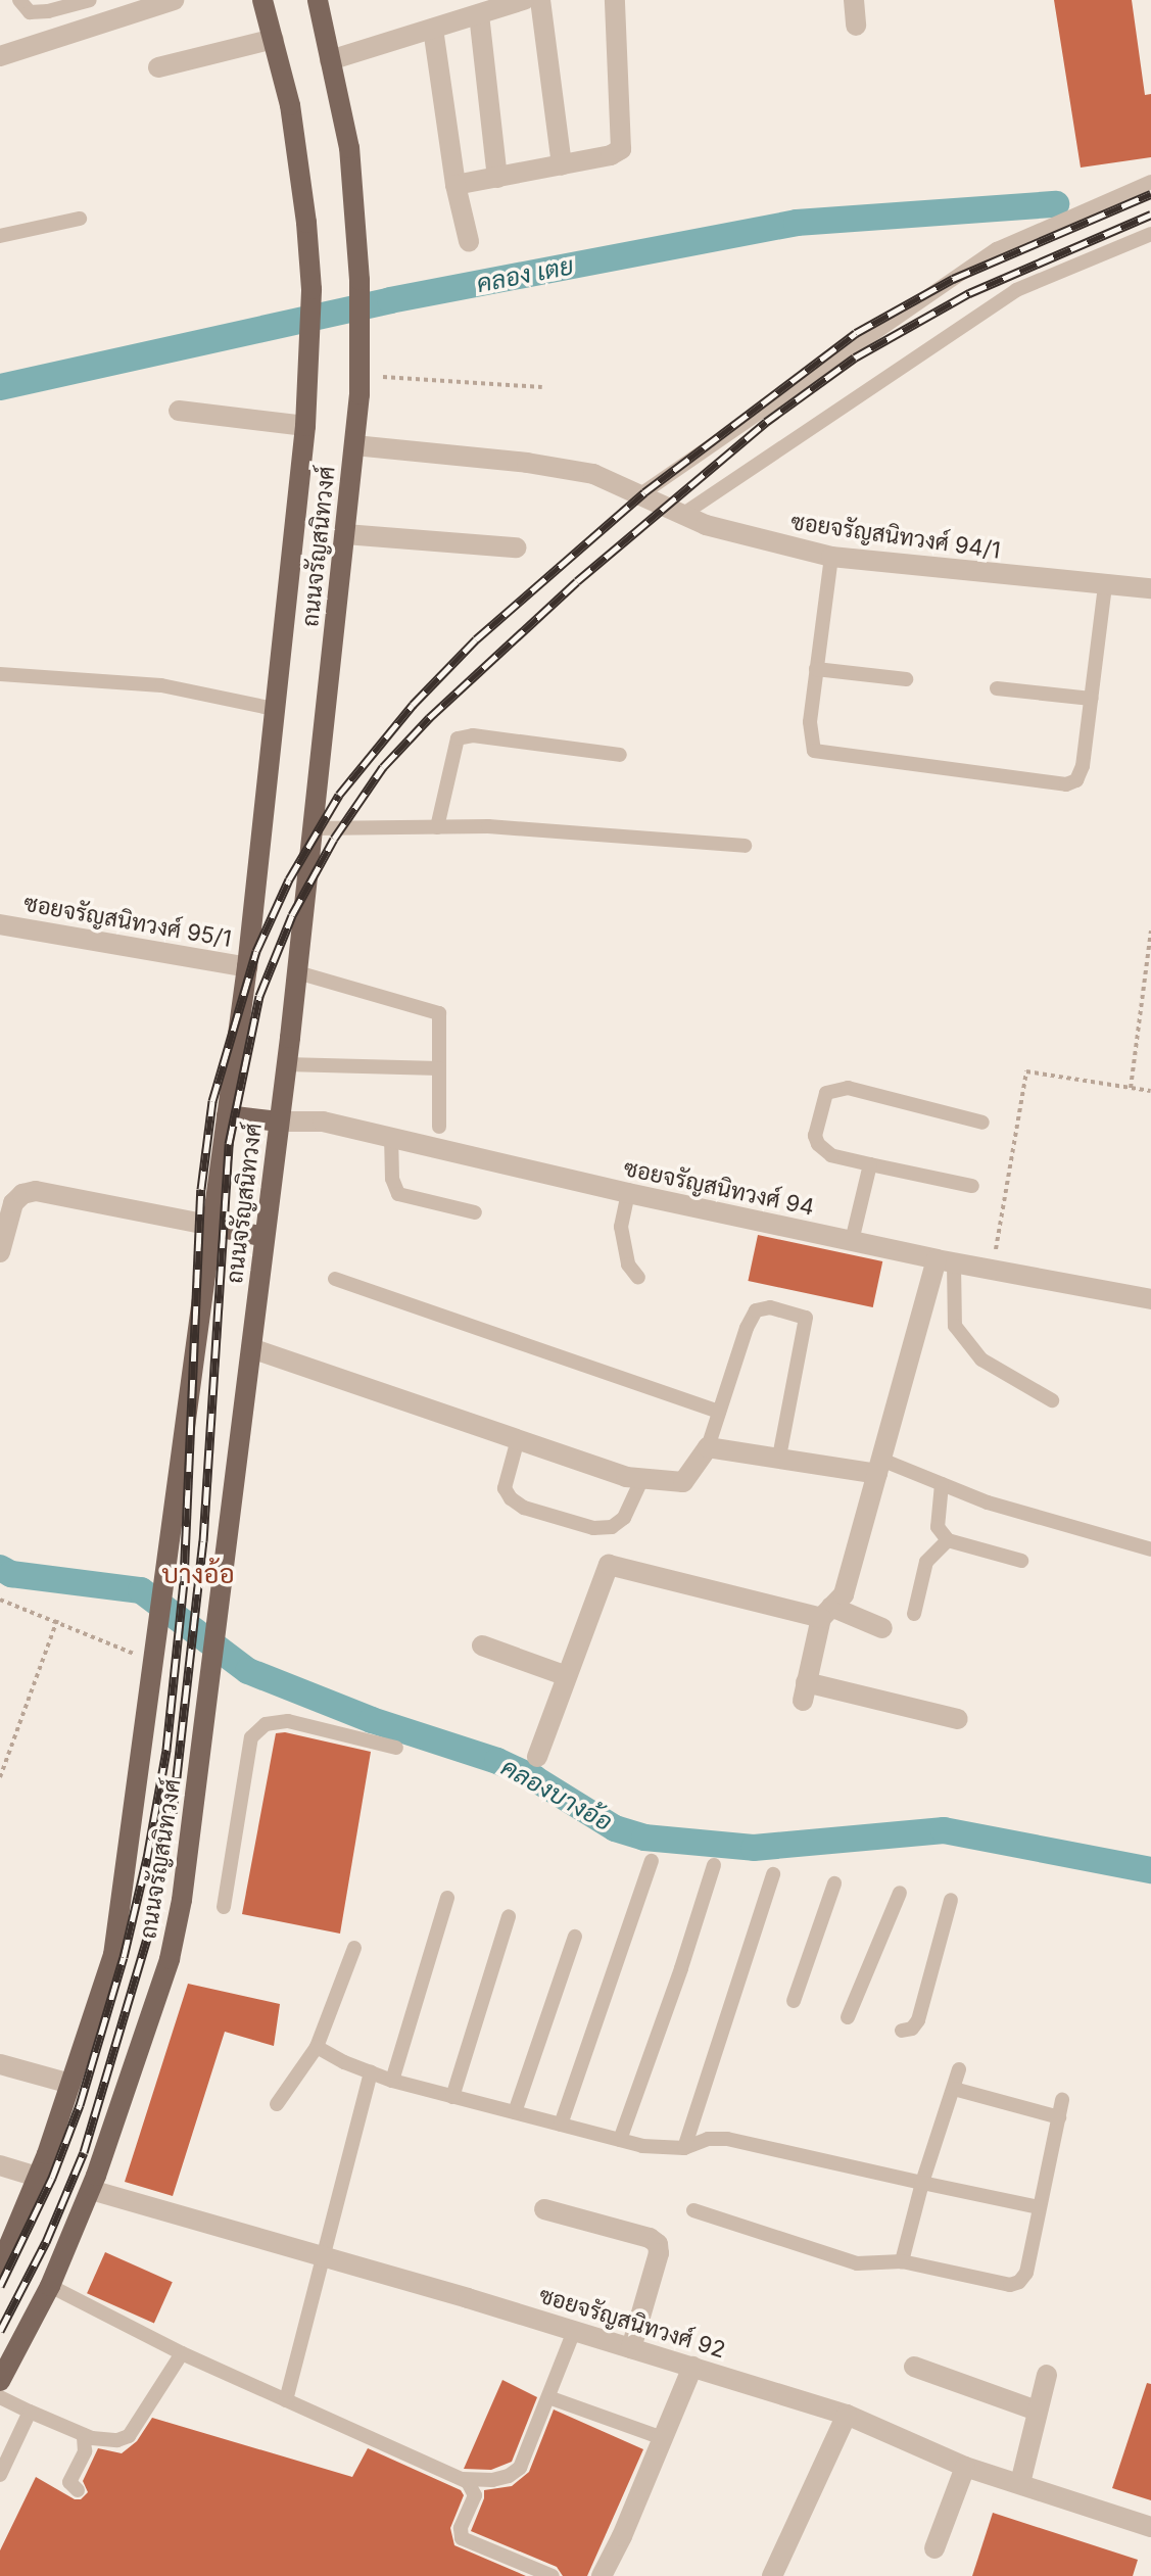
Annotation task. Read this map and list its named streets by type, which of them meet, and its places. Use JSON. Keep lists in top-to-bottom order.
{
  "streets": {
    "main road": ["ถนนจรัญสนิทวงศ์"],
    "street": [
      "ซอยจรัญสนิทวงศ์ 94/1",
      "ซอยจรัญสนิทวงศ์ 95/1",
      "ซอยจรัญสนิทวงศ์ 94",
      "ซอยจรัญสนิทวงศ์ 92"
    ]
  },
  "crossings": [
    ["ซอยจรัญสนิทวงศ์ 94/1", "ถนนจรัญสนิทวงศ์"],
    ["ถนนจรัญสนิทวงศ์", "ซอยจรัญสนิทวงศ์ 95/1"],
    ["ถนนจรัญสนิทวงศ์", "ซอยจรัญสนิทวงศ์ 94"],
    ["ถนนจรัญสนิทวงศ์", "ซอยจรัญสนิทวงศ์ 92"]
  ],
  "districts": ["บางอ้อ"],
  "water": ["คลอง เตย", "คลองบางอ้อ"]
}
